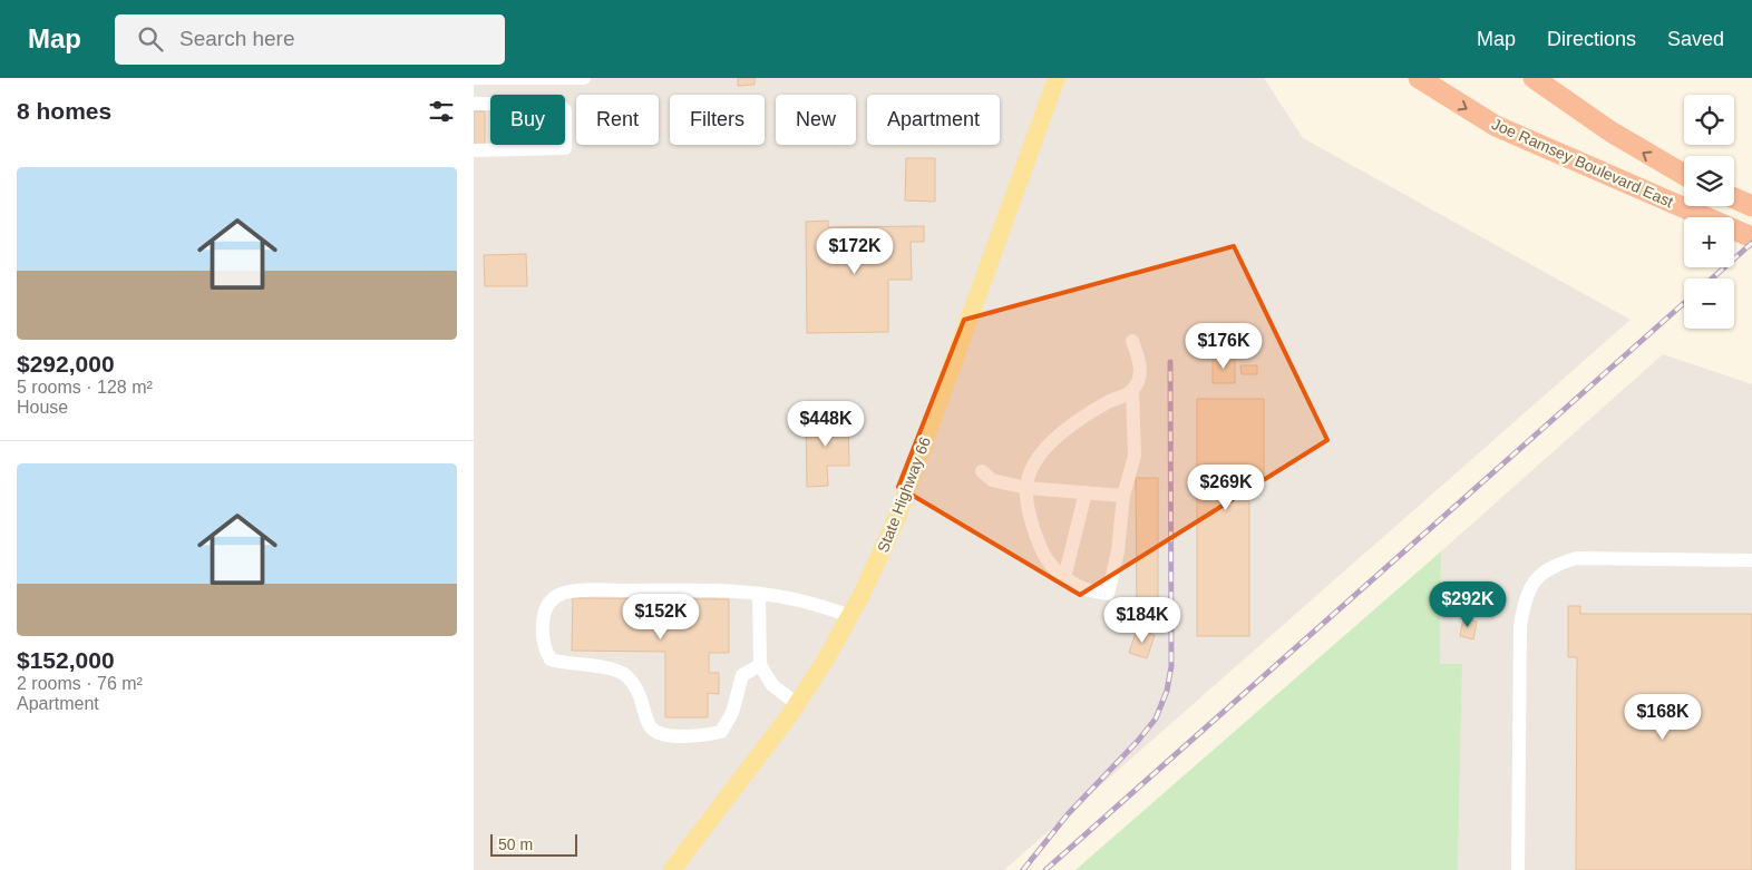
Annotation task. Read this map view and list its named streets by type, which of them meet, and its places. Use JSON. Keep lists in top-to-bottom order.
{
  "streets": {
    "highway": ["Joe Ramsey Boulevard East"],
    "main road": ["State Highway 66"]
  },
  "scale_bar": "50 m",
  "page": {
    "header": "Map",
    "search": "Search here",
    "nav": ["Map", "Directions", "Saved"],
    "heading": "8 homes",
    "map_buttons": ["+", "−"],
    "chip": [
      "Buy",
      "Rent",
      "Filters",
      "New",
      "Apartment"
    ],
    "list": [
      {
        "name": "$292,000",
        "note": "5 rooms · 128 m² · House"
      },
      {
        "name": "$152,000",
        "note": "2 rooms · 76 m² · Apartment"
      }
    ],
    "price": [
      "$172K",
      "$176K",
      "$448K",
      "$269K",
      "$292K",
      "$152K",
      "$184K",
      "$168K"
    ],
    "scale": "50 m"
  }
}
